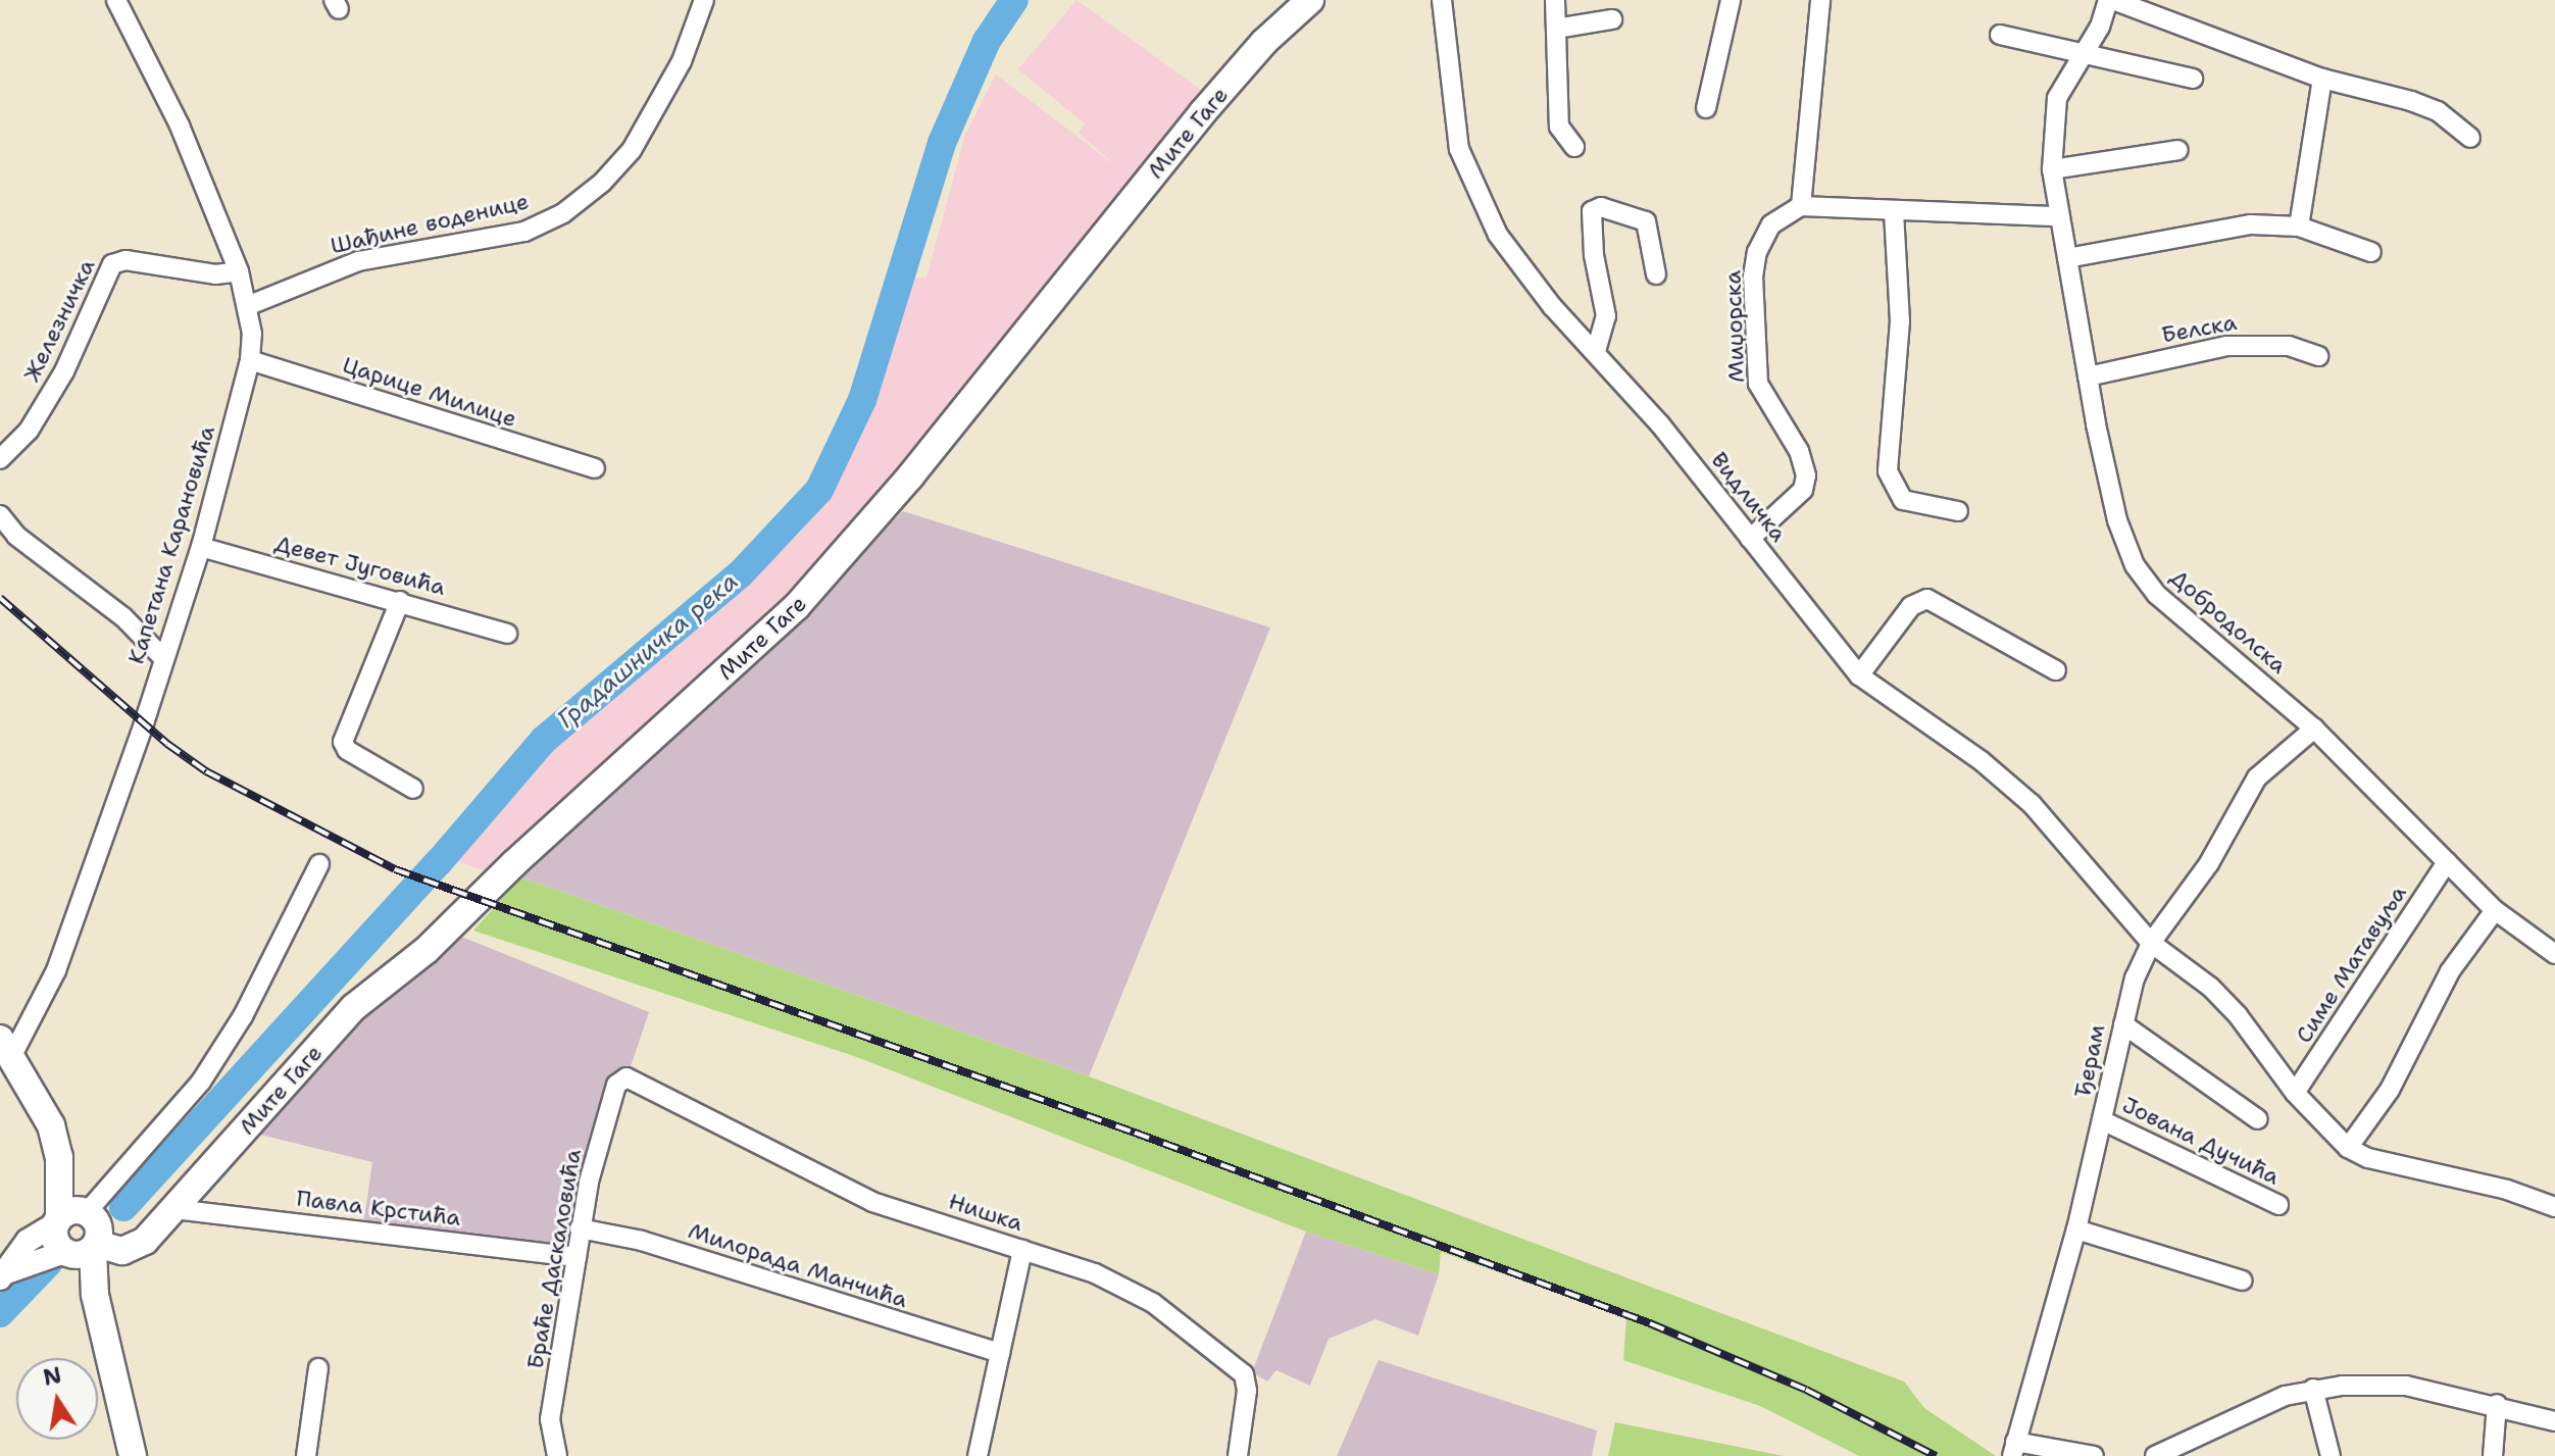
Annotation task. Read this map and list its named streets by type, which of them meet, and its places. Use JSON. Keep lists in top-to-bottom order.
{
  "streets": {
    "main road": ["Мите Гаге"],
    "street": [
      "Шађине воденице",
      "Железничка",
      "Миџорска",
      "Белска",
      "Царице Милице",
      "Видличка",
      "Капетана Карановића",
      "Девет Југовића",
      "Добродолска",
      "Симе Матавуља",
      "Ђерам",
      "Јована Дучића",
      "Павла Крстића",
      "Нишка",
      "Браће Даскаловића",
      "Милорада Манчића"
    ]
  },
  "crossings": [
    ["Мите Гаге", "Павла Крстића"],
    ["Шађине воденице", "Капетана Карановића"],
    ["Железничка", "Капетана Карановића"],
    ["Миџорска", "Видличка"],
    ["Белска", "Добродолска"],
    ["Царице Милице", "Капетана Карановића"],
    ["Видличка", "Симе Матавуља"],
    ["Видличка", "Ђерам"],
    ["Капетана Карановића", "Девет Југовића"],
    ["Добродолска", "Симе Матавуља"],
    ["Добродолска", "Ђерам"],
    ["Ђерам", "Јована Дучића"],
    ["Павла Крстића", "Браће Даскаловића"],
    ["Нишка", "Браће Даскаловића"],
    ["Браће Даскаловића", "Милорада Манчића"]
  ],
  "water": ["Градашничка река"],
  "north": "top"
}
